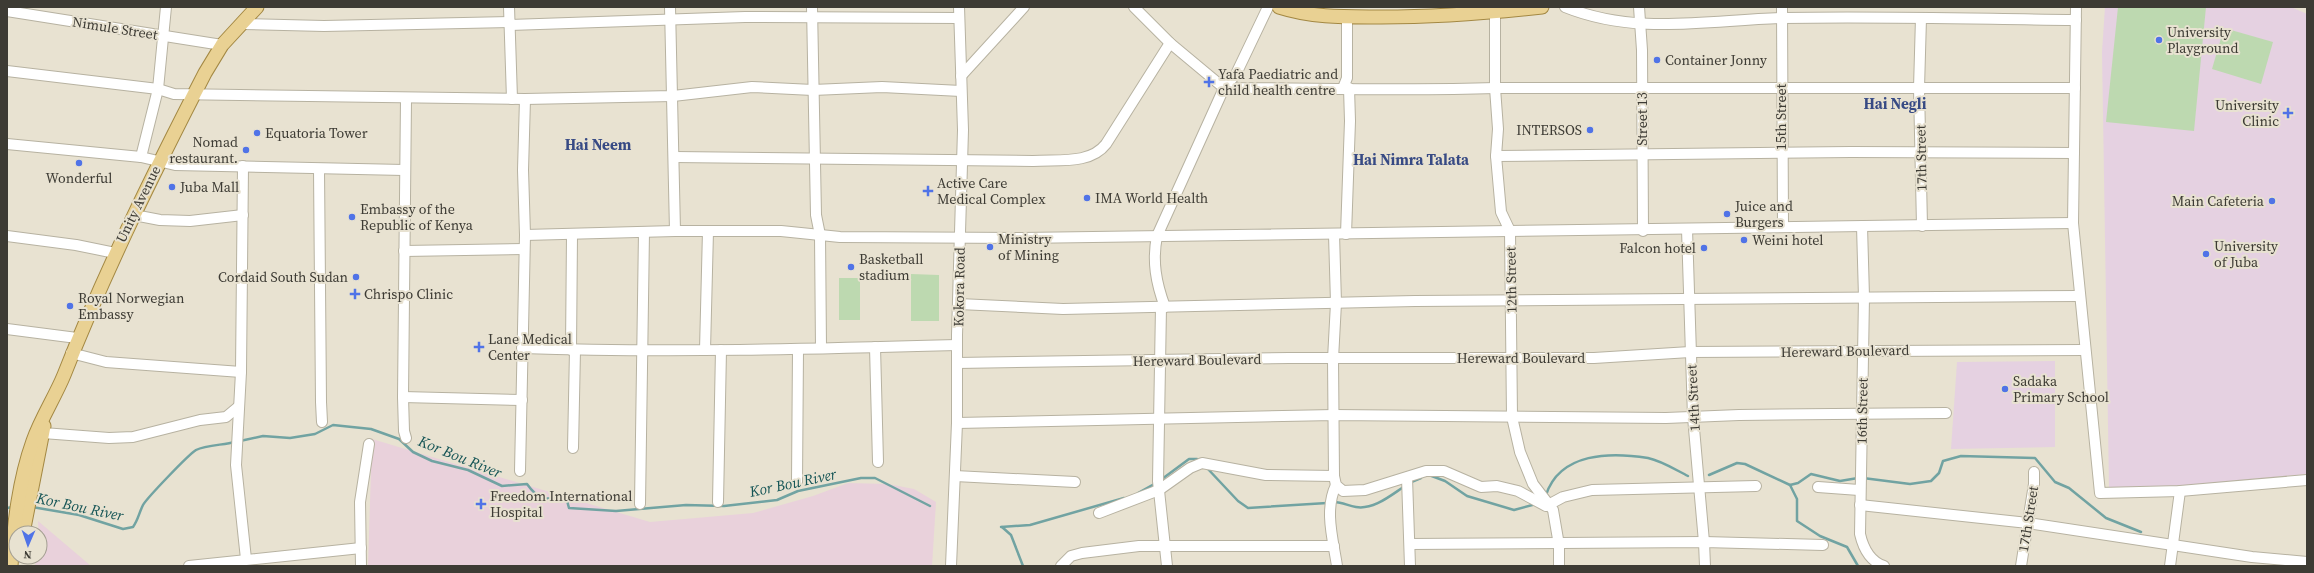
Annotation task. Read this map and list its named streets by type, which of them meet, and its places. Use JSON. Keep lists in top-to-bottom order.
{
  "streets": {
    "main road": ["Unity Avenue"],
    "street": [
      "Nimule Street",
      "15th Street",
      "Street 13",
      "17th Street",
      "12th Street",
      "Kokora Road",
      "Hereward Boulevard",
      "14th Street",
      "16th Street"
    ]
  },
  "crossings": [
    ["Nimule Street", "Unity Avenue"],
    ["12th Street", "Hereward Boulevard"],
    ["Kokora Road", "Hereward Boulevard"],
    ["Hereward Boulevard", "14th Street"],
    ["Hereward Boulevard", "16th Street"]
  ],
  "districts": ["Hai Negli", "Hai Neem", "Hai Nimra Talata"],
  "water": ["Kor Bou River"],
  "places": {
    "other": [
      "University Playground",
      "Container Jonny",
      "INTERSOS",
      "Equatoria Tower",
      "Nomad restaurant.",
      "Wonderful",
      "Juba Mall",
      "IMA World Health",
      "Main Cafeteria",
      "Juice and Burgers",
      "Embassy of the Republic of Kenya",
      "Weini hotel",
      "Ministry of Mining",
      "Falcon hotel",
      "University of Juba",
      "Basketball stadium",
      "Cordaid South Sudan",
      "Royal Norwegian Embassy",
      "Sadaka Primary School"
    ],
    "health": [
      "Yafa Paediatric and child health centre",
      "University Clinic",
      "Active Care Medical Complex",
      "Chrispo Clinic",
      "Lane Medical Center",
      "Freedom International Hospital"
    ]
  },
  "north": "bottom"
}
